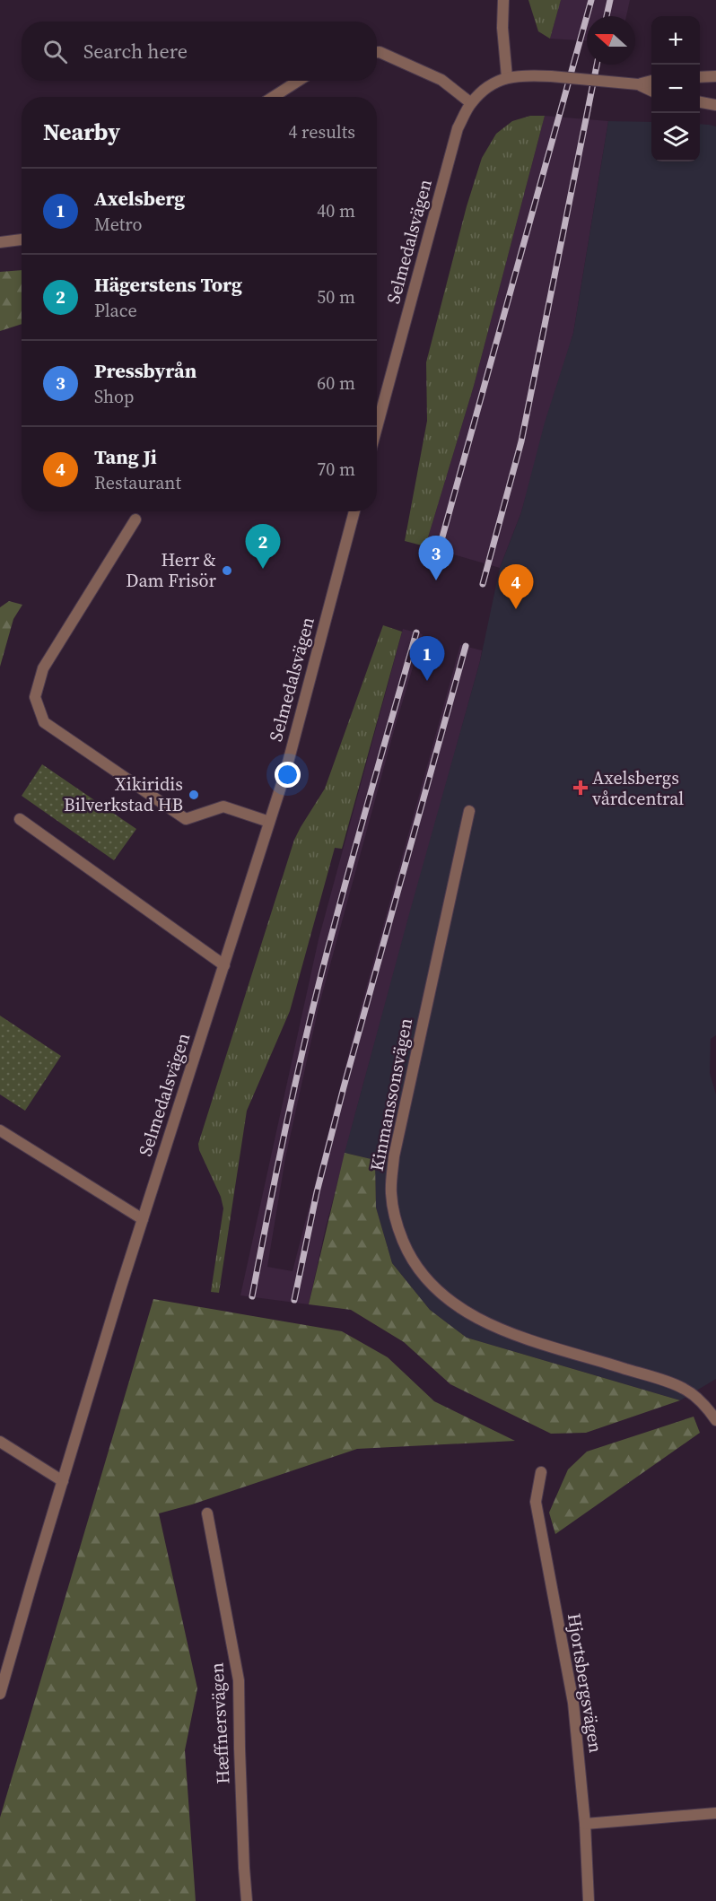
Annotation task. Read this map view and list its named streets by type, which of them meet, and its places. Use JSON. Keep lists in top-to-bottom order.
{
  "streets": {
    "street": [
      "Selmedalsvägen",
      "Kinmanssonsvägen",
      "Hjortsbergsvägen",
      "Hæffnersvägen"
    ]
  },
  "places": {
    "other": ["Herr & Dam Frisör", "Xikiridis Bilverkstad HB"],
    "health": ["Axelsbergs vårdcentral"]
  },
  "north": "left",
  "page": {
    "map_buttons": ["+", "−"],
    "search": "Search here",
    "heading": ["Nearby", "4 results"],
    "list": [
      {
        "mark": "1",
        "name": "Axelsberg",
        "note": "Metro",
        "value": "40 m"
      },
      {
        "mark": "2",
        "name": "Hägerstens Torg",
        "note": "Place",
        "value": "50 m"
      },
      {
        "mark": "3",
        "name": "Pressbyrån",
        "note": "Shop",
        "value": "60 m"
      },
      {
        "mark": "4",
        "name": "Tang Ji",
        "note": "Restaurant",
        "value": "70 m"
      }
    ],
    "pins": [
      "2",
      "3",
      "4",
      "1"
    ]
  }
}
